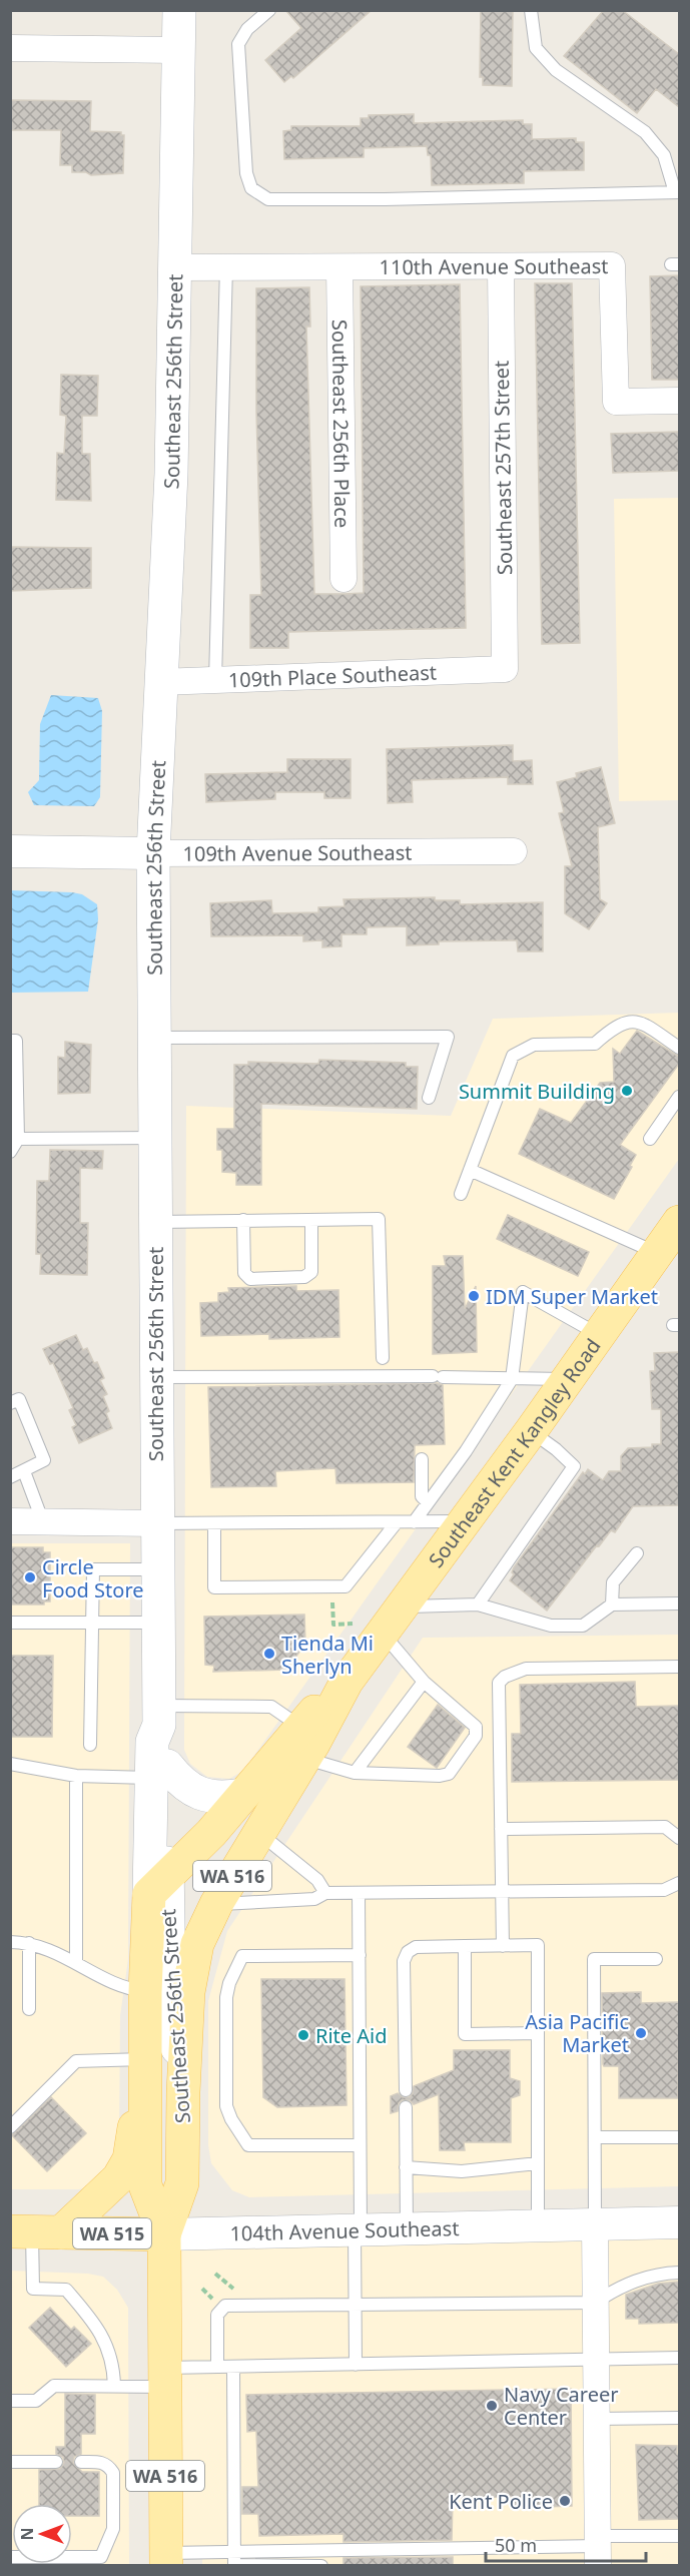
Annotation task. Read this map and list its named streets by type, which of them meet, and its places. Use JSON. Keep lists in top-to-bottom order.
{
  "streets": {
    "main road": [
      "Southeast 256th Street",
      "Southeast Kent Kangley Road",
      "WA 516",
      "104th Avenue Southeast",
      "WA 515"
    ],
    "street": [
      "110th Avenue Southeast",
      "Southeast 256th Place",
      "Southeast 257th Street",
      "109th Place Southeast",
      "109th Avenue Southeast"
    ]
  },
  "crossings": [
    ["110th Avenue Southeast", "Southeast 256th Street"],
    ["110th Avenue Southeast", "Southeast 256th Place"],
    ["110th Avenue Southeast", "Southeast 257th Street"],
    ["Southeast 256th Street", "109th Place Southeast"],
    ["Southeast 256th Street", "109th Avenue Southeast"],
    ["Southeast 256th Street", "Southeast Kent Kangley Road"],
    ["Southeast 256th Street", "104th Avenue Southeast"],
    ["Southeast 257th Street", "109th Place Southeast"]
  ],
  "places": [
    "Summit Building",
    "IDM Super Market",
    "Circle Food Store",
    "Tienda Mi Sherlyn",
    "Asia Pacific Market",
    "Rite Aid",
    "Navy Career Center",
    "Kent Police"
  ],
  "scale_bar": "50 m",
  "north": "left"
}
